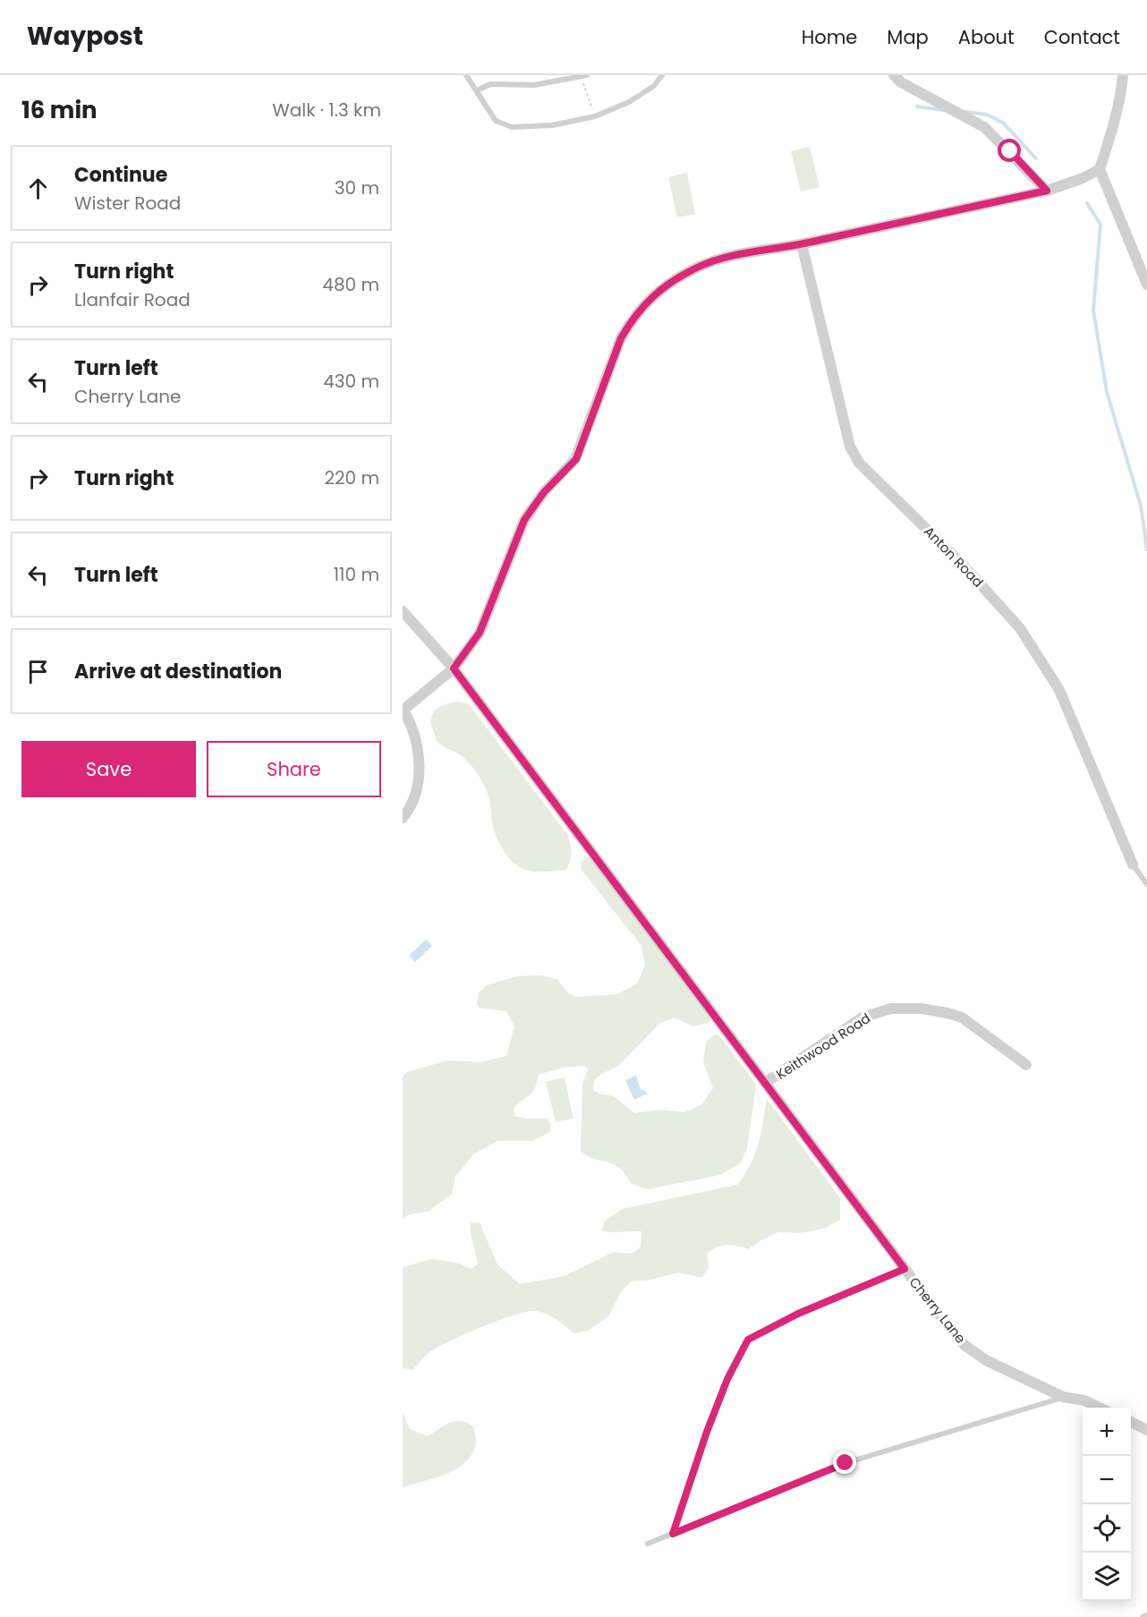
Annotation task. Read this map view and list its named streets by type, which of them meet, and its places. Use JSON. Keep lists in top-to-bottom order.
{
  "streets": {
    "street": ["Anton Road", "Keithwood Road", "Cherry Lane"]
  },
  "crossings": [
    ["Keithwood Road", "Cherry Lane"]
  ],
  "page": {
    "header": "Waypost",
    "nav": [
      "Home",
      "Map",
      "About",
      "Contact"
    ],
    "heading": ["16 min", "Walk · 1.3 km"],
    "list": [
      ["Continue", "Wister Road", "30 m"],
      ["Turn right", "Llanfair Road", "480 m"],
      ["Turn left", "Cherry Lane", "430 m"],
      ["Turn right", "220 m"],
      ["Turn left", "110 m"],
      "Arrive at destination"
    ],
    "buttons": ["Save", "Share"],
    "map_buttons": ["+", "−"]
  }
}
